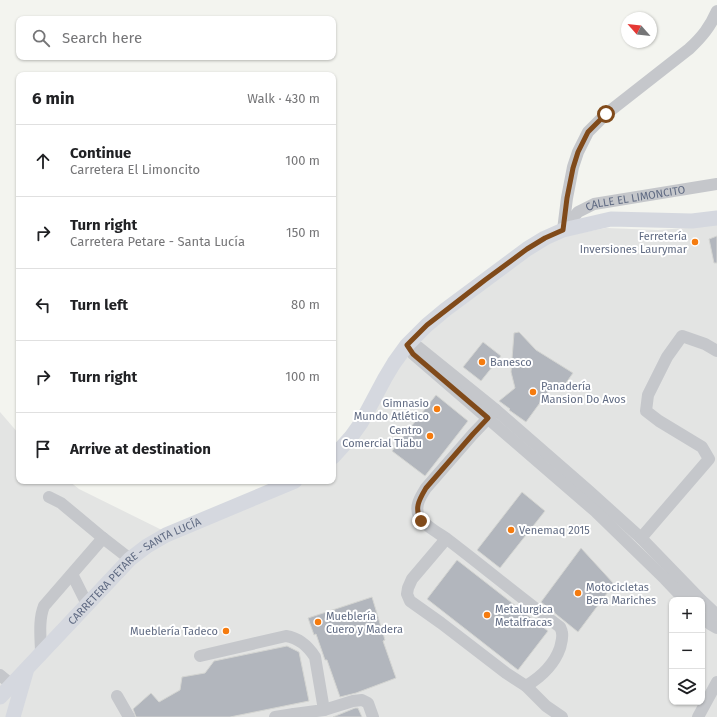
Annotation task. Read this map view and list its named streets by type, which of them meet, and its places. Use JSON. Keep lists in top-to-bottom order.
{
  "streets": {
    "main road": ["CARRETERA PETARE - SANTA LUCÍA"],
    "street": ["CALLE EL LIMONCITO"]
  },
  "places": [
    "Ferretería Inversiones Laurymar",
    "Banesco",
    "Panadería Mansion Do Avos",
    "Gimnasio Mundo Atlético",
    "Centro Comercial Tiabu",
    "Venemaq 2015",
    "Motocicletas Bera Mariches",
    "Metalurgica Metalfracas",
    "Mueblería Cuero y Madera",
    "Mueblería Tadeco"
  ],
  "north": "top left",
  "page": {
    "search": "Search here",
    "heading": ["6 min", "Walk · 430 m"],
    "list": [
      ["Continue", "Carretera El Limoncito", "100 m"],
      ["Turn right", "Carretera Petare - Santa Lucía", "150 m"],
      ["Turn left", "80 m"],
      ["Turn right", "100 m"],
      "Arrive at destination"
    ],
    "map_buttons": ["+", "−"]
  }
}
